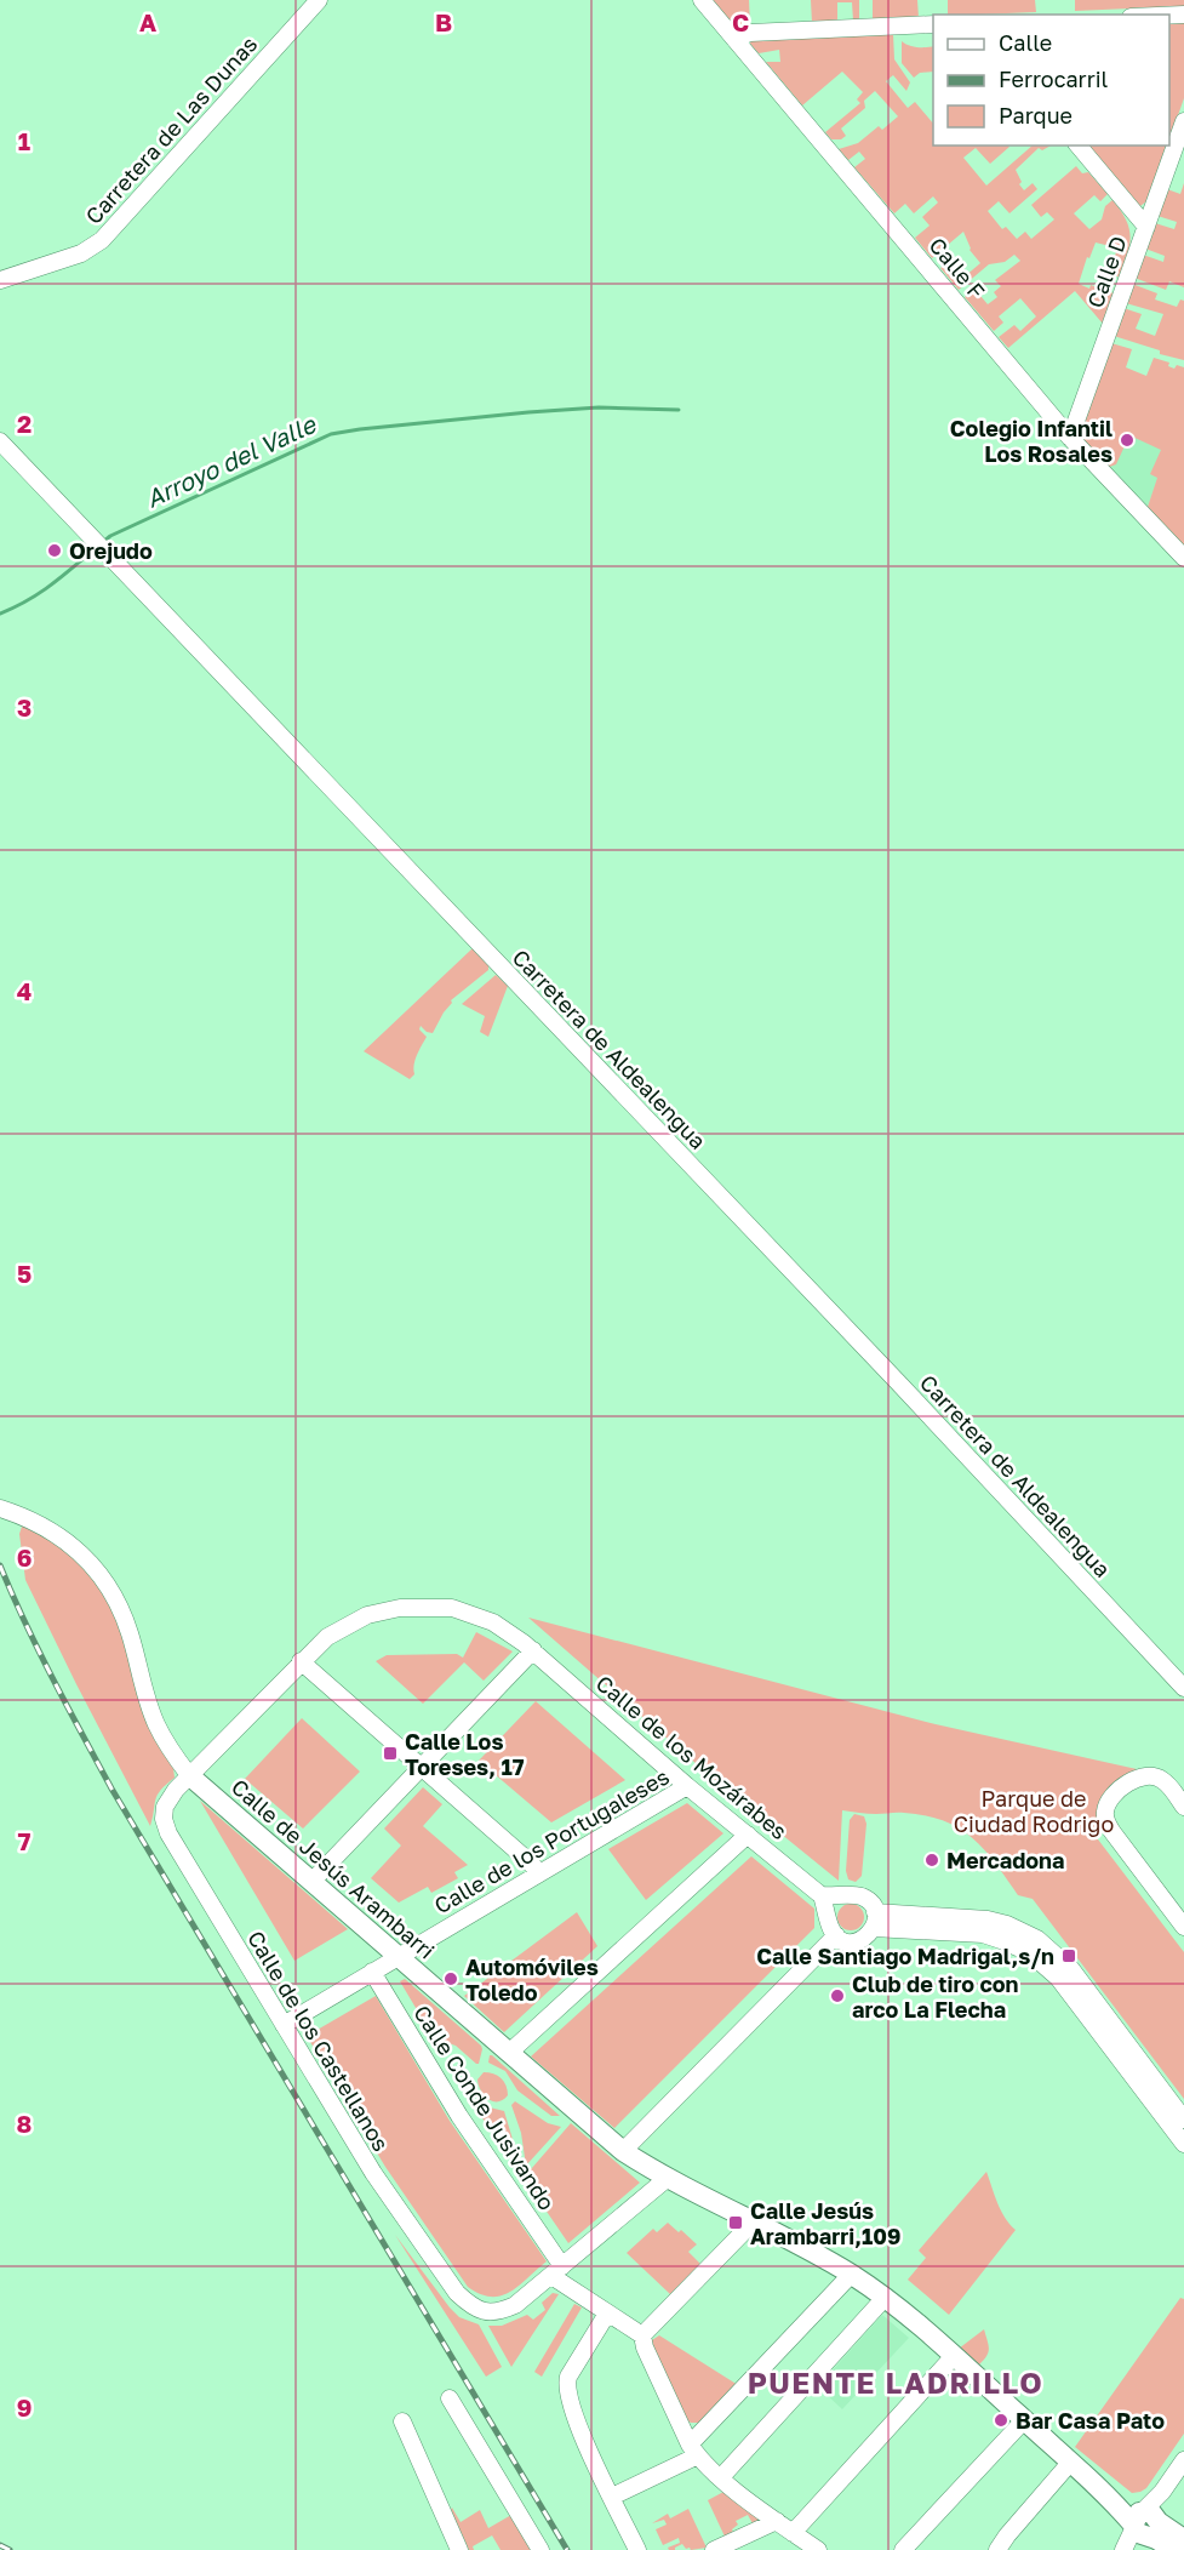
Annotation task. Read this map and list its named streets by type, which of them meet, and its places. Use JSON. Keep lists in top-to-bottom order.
{
  "streets": {
    "main road": ["Calle de Jesús Arambarri"],
    "street": [
      "Carretera de Las Dunas",
      "Calle F",
      "Calle D",
      "Carretera de Aldealengua",
      "Calle de los Mozárabes",
      "Calle de los Portugaleses",
      "Calle de los Castellanos",
      "Calle Conde Jusivando"
    ]
  },
  "crossings": [
    ["Calle F", "Calle D"],
    ["Calle de los Mozárabes", "Calle de los Portugaleses"],
    ["Calle de los Mozárabes", "Calle de los Castellanos"],
    ["Calle de los Portugaleses", "Calle de Jesús Arambarri"],
    ["Calle de los Portugaleses", "Calle de los Castellanos"],
    ["Calle de los Portugaleses", "Calle Conde Jusivando"],
    ["Calle de Jesús Arambarri", "Calle de los Castellanos"],
    ["Calle de los Castellanos", "Calle Conde Jusivando"]
  ],
  "districts": ["PUENTE LADRILLO"],
  "water": ["Arroyo del Valle"],
  "parks": ["Parque de Ciudad Rodrigo"],
  "places": {
    "other": [
      "Colegio Infantil Los Rosales",
      "Orejudo",
      "Mercadona",
      "Automóviles Toledo",
      "Club de tiro con arco La Flecha",
      "Bar Casa Pato"
    ],
    "transit": ["Calle Los Toreses, 17", "Calle Santiago Madrigal,s/n", "Calle Jesús Arambarri,109"]
  },
  "legend": ["Calle", "Ferrocarril", "Parque"],
  "grid": {
    "columns": ["A", "B", "C"],
    "rows": [
      "1",
      "2",
      "3",
      "4",
      "5",
      "6",
      "7",
      "8",
      "9"
    ]
  }
}
